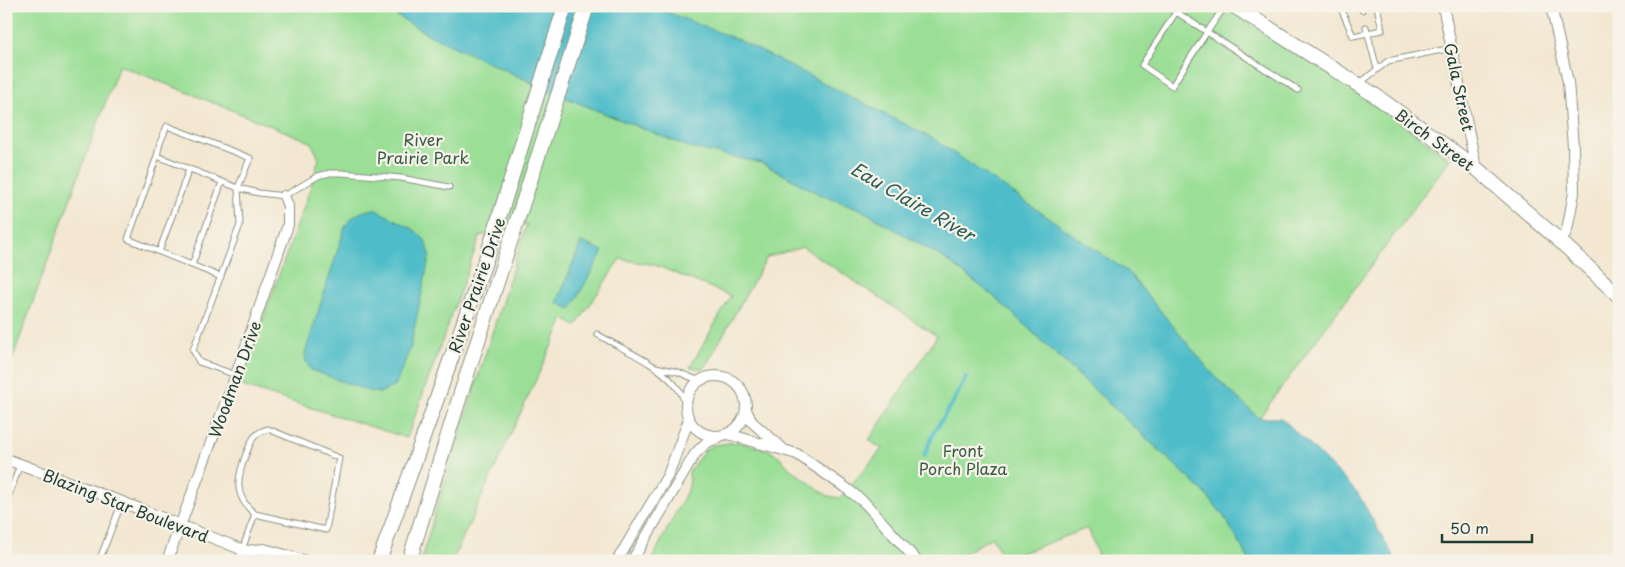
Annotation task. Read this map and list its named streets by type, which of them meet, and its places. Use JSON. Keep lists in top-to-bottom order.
{
  "streets": {
    "main road": ["Birch Street", "River Prairie Drive"],
    "street": ["Gala Street", "Woodman Drive", "Blazing Star Boulevard"]
  },
  "crossings": [
    ["Gala Street", "Birch Street"],
    ["Woodman Drive", "Blazing Star Boulevard"]
  ],
  "water": ["Eau Claire River"],
  "parks": ["River Prairie Park", "Front Porch Plaza"],
  "scale_bar": "50 m"
}
